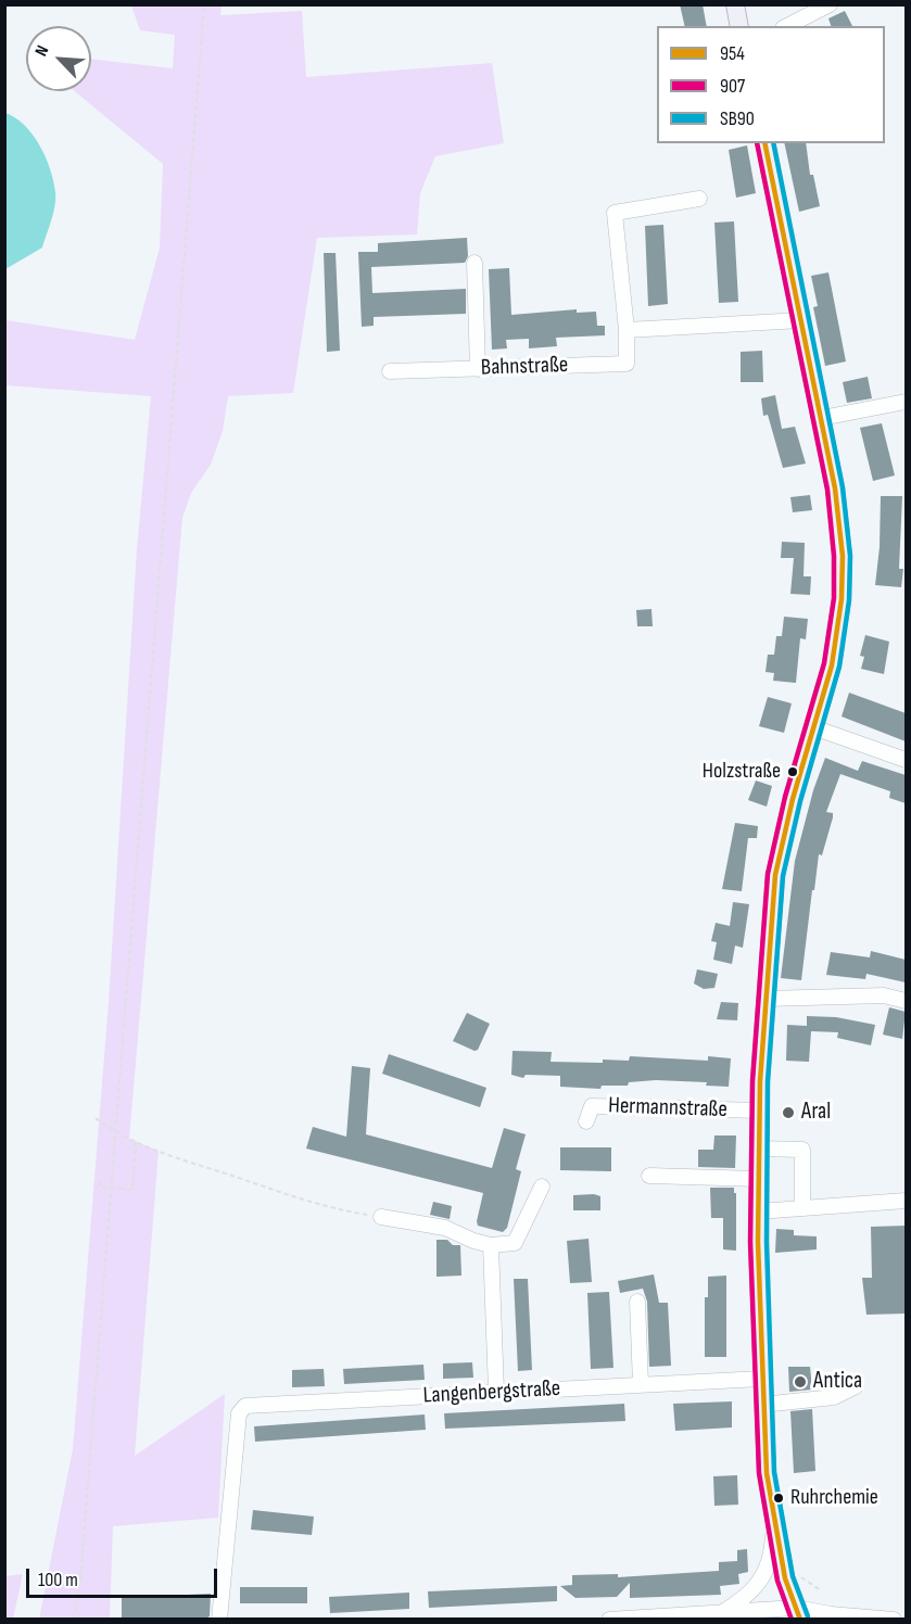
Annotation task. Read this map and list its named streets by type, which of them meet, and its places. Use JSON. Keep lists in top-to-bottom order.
{
  "streets": {
    "street": ["Bahnstraße", "Hermannstraße", "Langenbergstraße"]
  },
  "places": [
    "Holzstraße",
    "Aral",
    "Antica",
    "Ruhrchemie"
  ],
  "lines": ["transit line 954", "transit line 907", "transit line SB90"],
  "legend": ["954", "907", "SB90"],
  "scale_bar": "100 m",
  "north": "top left"
}
